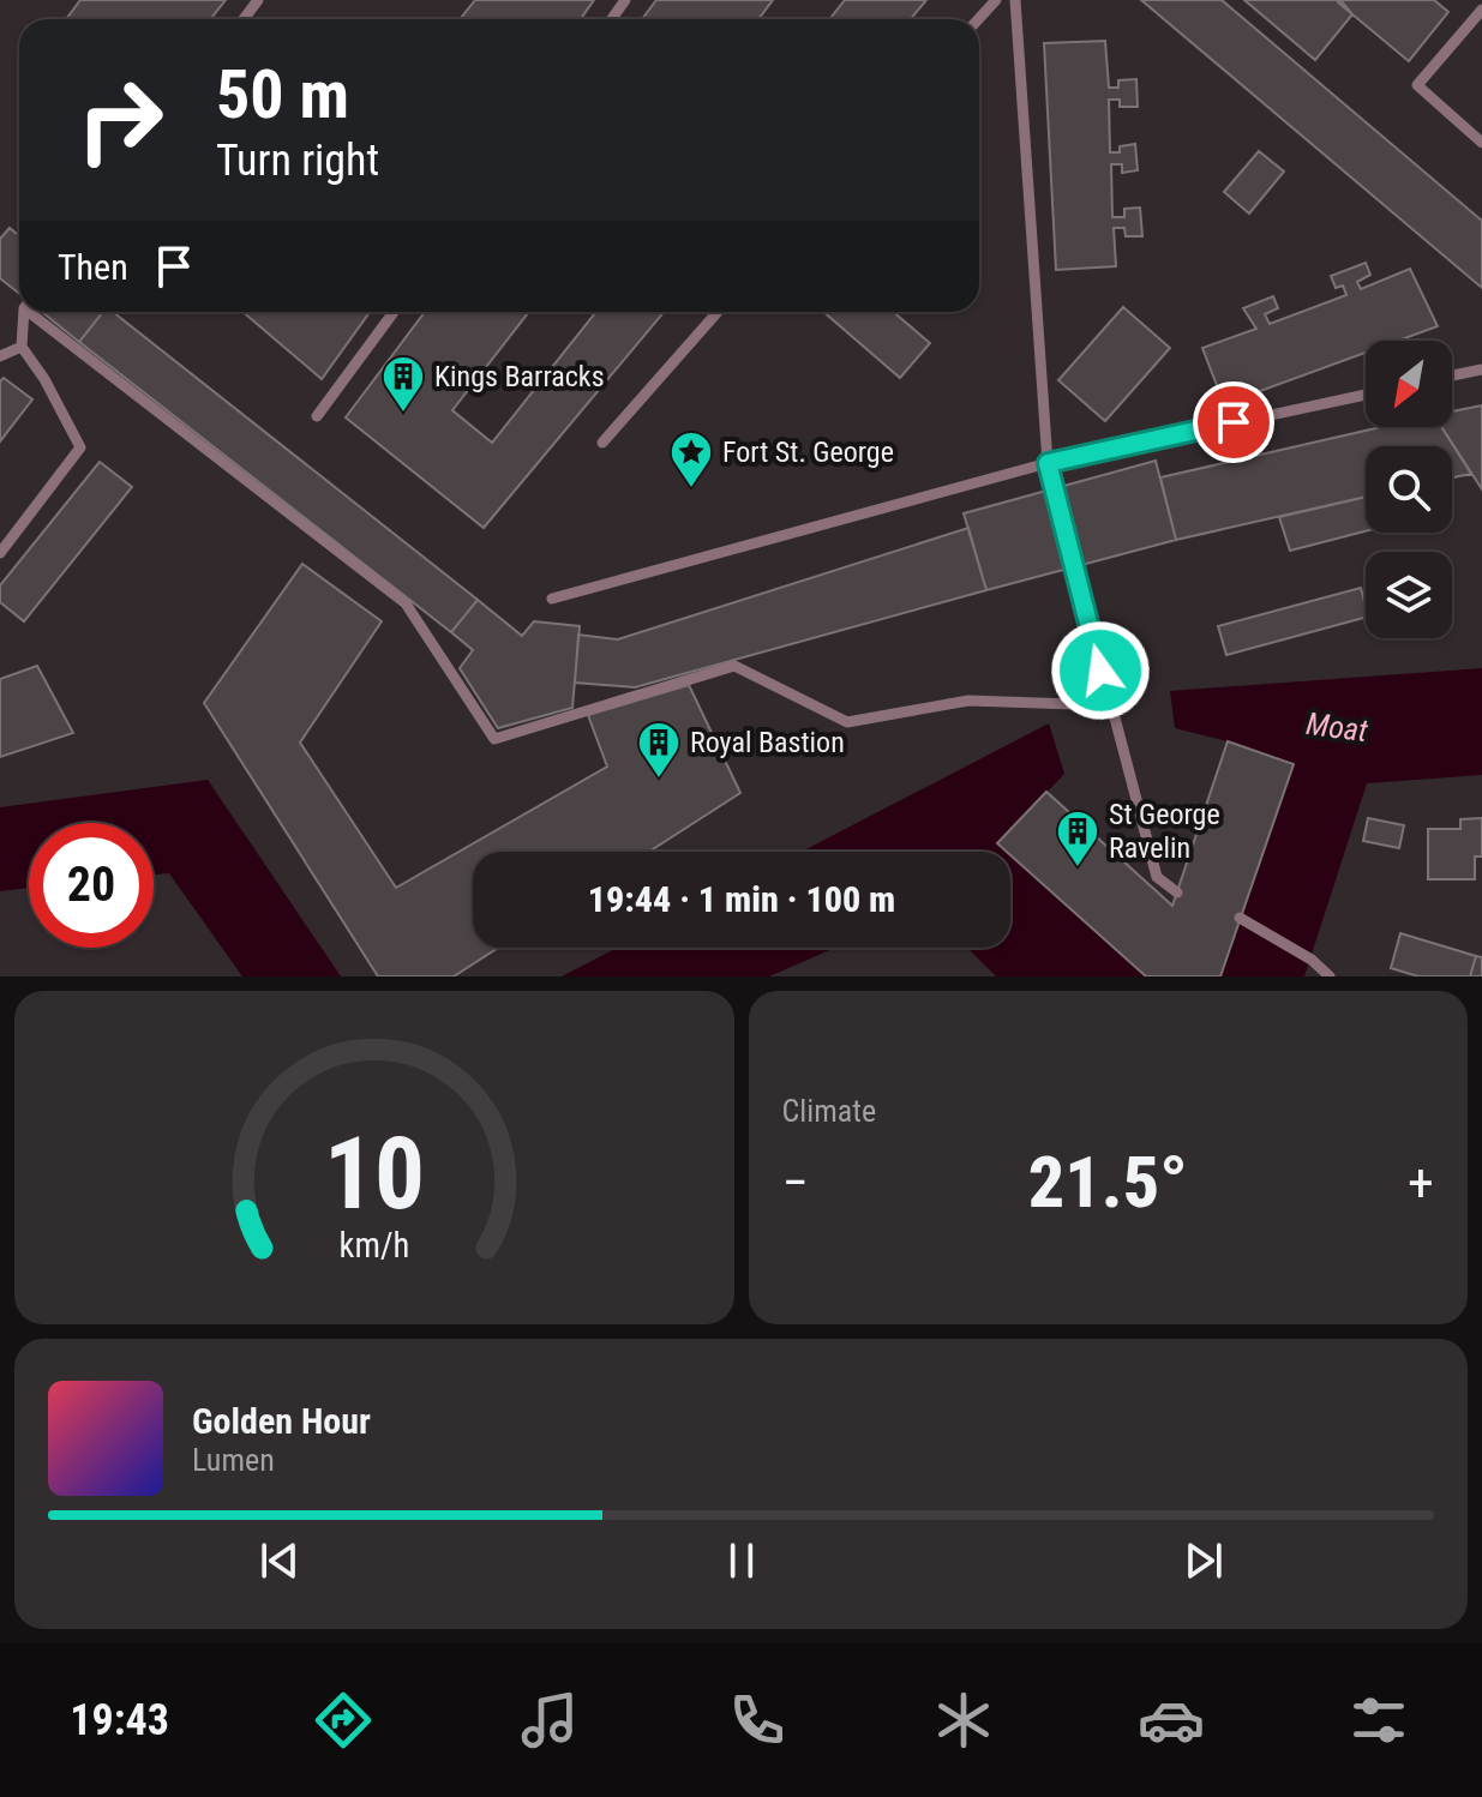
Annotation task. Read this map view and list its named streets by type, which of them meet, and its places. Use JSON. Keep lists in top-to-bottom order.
{
  "water": ["Moat"],
  "places": {
    "building": ["Kings Barracks", "Royal Bastion", "St George Ravelin"],
    "place": ["Fort St. George"]
  },
  "north": "bottom left",
  "page": {
    "turn": ["50 m", "Turn right"],
    "then": "Then",
    "limit": "20",
    "trip": "19:44 · 1 min · 100 m",
    "tile": "Climate",
    "heat": ["−", "21.5°", "+"],
    "song": ["Golden Hour", "Lumen"],
    "tabs": "19:43",
    "gauge": ["10", "km/h"]
  }
}
